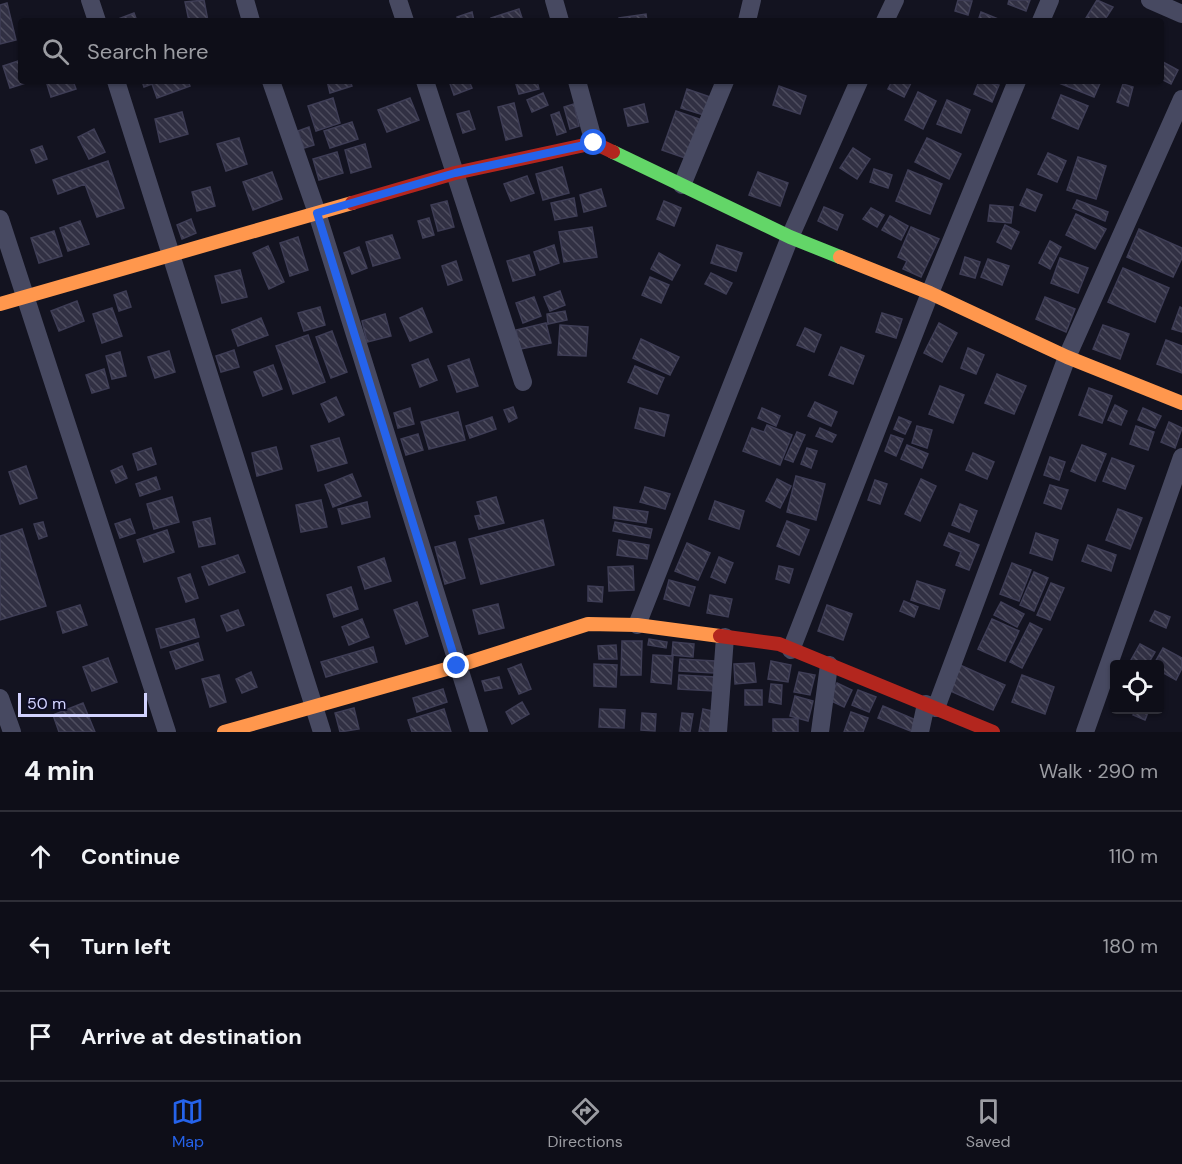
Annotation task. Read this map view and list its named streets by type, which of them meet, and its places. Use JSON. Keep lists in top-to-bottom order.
{
  "scale_bar": "50 m",
  "page": {
    "search": "Search here",
    "scale": "50 m",
    "heading": ["4 min", "Walk · 290 m"],
    "list": [
      ["Continue", "110 m"],
      ["Turn left", "180 m"],
      "Arrive at destination"
    ],
    "nav": ["Map", "Directions", "Saved"]
  }
}
